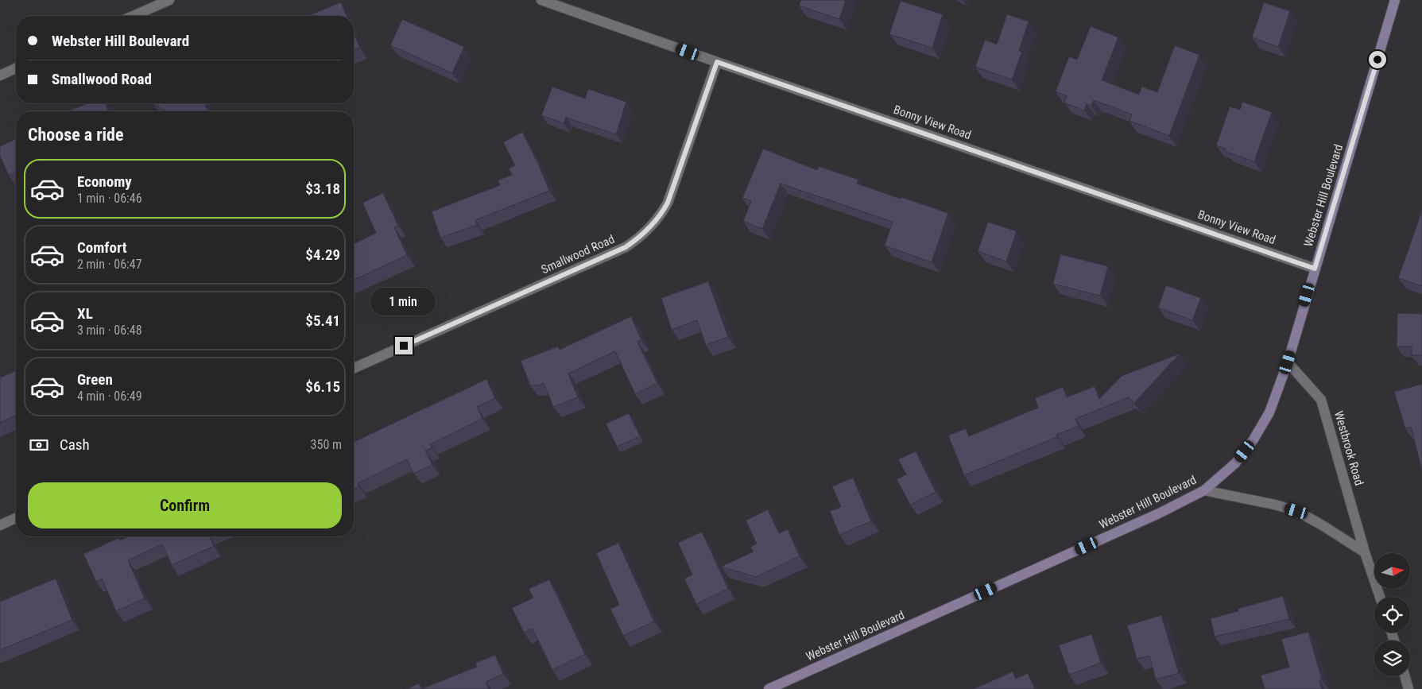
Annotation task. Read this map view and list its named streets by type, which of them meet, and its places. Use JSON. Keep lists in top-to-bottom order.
{
  "streets": {
    "street": [
      "Bonny View Road",
      "Webster Hill Boulevard",
      "Smallwood Road",
      "Westbrook Road"
    ]
  },
  "crossings": [
    ["Bonny View Road", "Webster Hill Boulevard"],
    ["Bonny View Road", "Smallwood Road"],
    ["Webster Hill Boulevard", "Westbrook Road"]
  ],
  "north": "right",
  "page": {
    "banner": ["Webster Hill Boulevard", "Smallwood Road"],
    "heading": "Choose a ride",
    "list": [
      {
        "name": "Economy",
        "note": "1 min · 06:46",
        "value": "$3.18"
      },
      {
        "name": "Comfort",
        "note": "2 min · 06:47",
        "value": "$4.29"
      },
      {
        "name": "XL",
        "note": "3 min · 06:48",
        "value": "$5.41"
      },
      {
        "name": "Green",
        "note": "4 min · 06:49",
        "value": "$6.15"
      }
    ],
    "bubble": "1 min",
    "pay": ["Cash", "350 m"],
    "buttons": "Confirm"
  }
}
